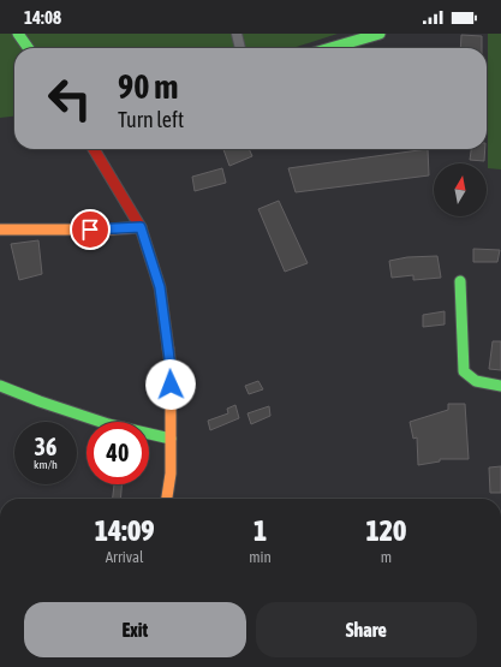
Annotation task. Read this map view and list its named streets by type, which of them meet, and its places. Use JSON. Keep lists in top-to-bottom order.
{
  "north": "top",
  "page": {
    "status": "14:08",
    "turn": ["90 m", "Turn left"],
    "speed": "36 km/h",
    "limit": "40",
    "eta": [
      "14:09",
      "Arrival",
      "1",
      "min",
      "120",
      "m"
    ],
    "buttons": ["Exit", "Share"]
  }
}
